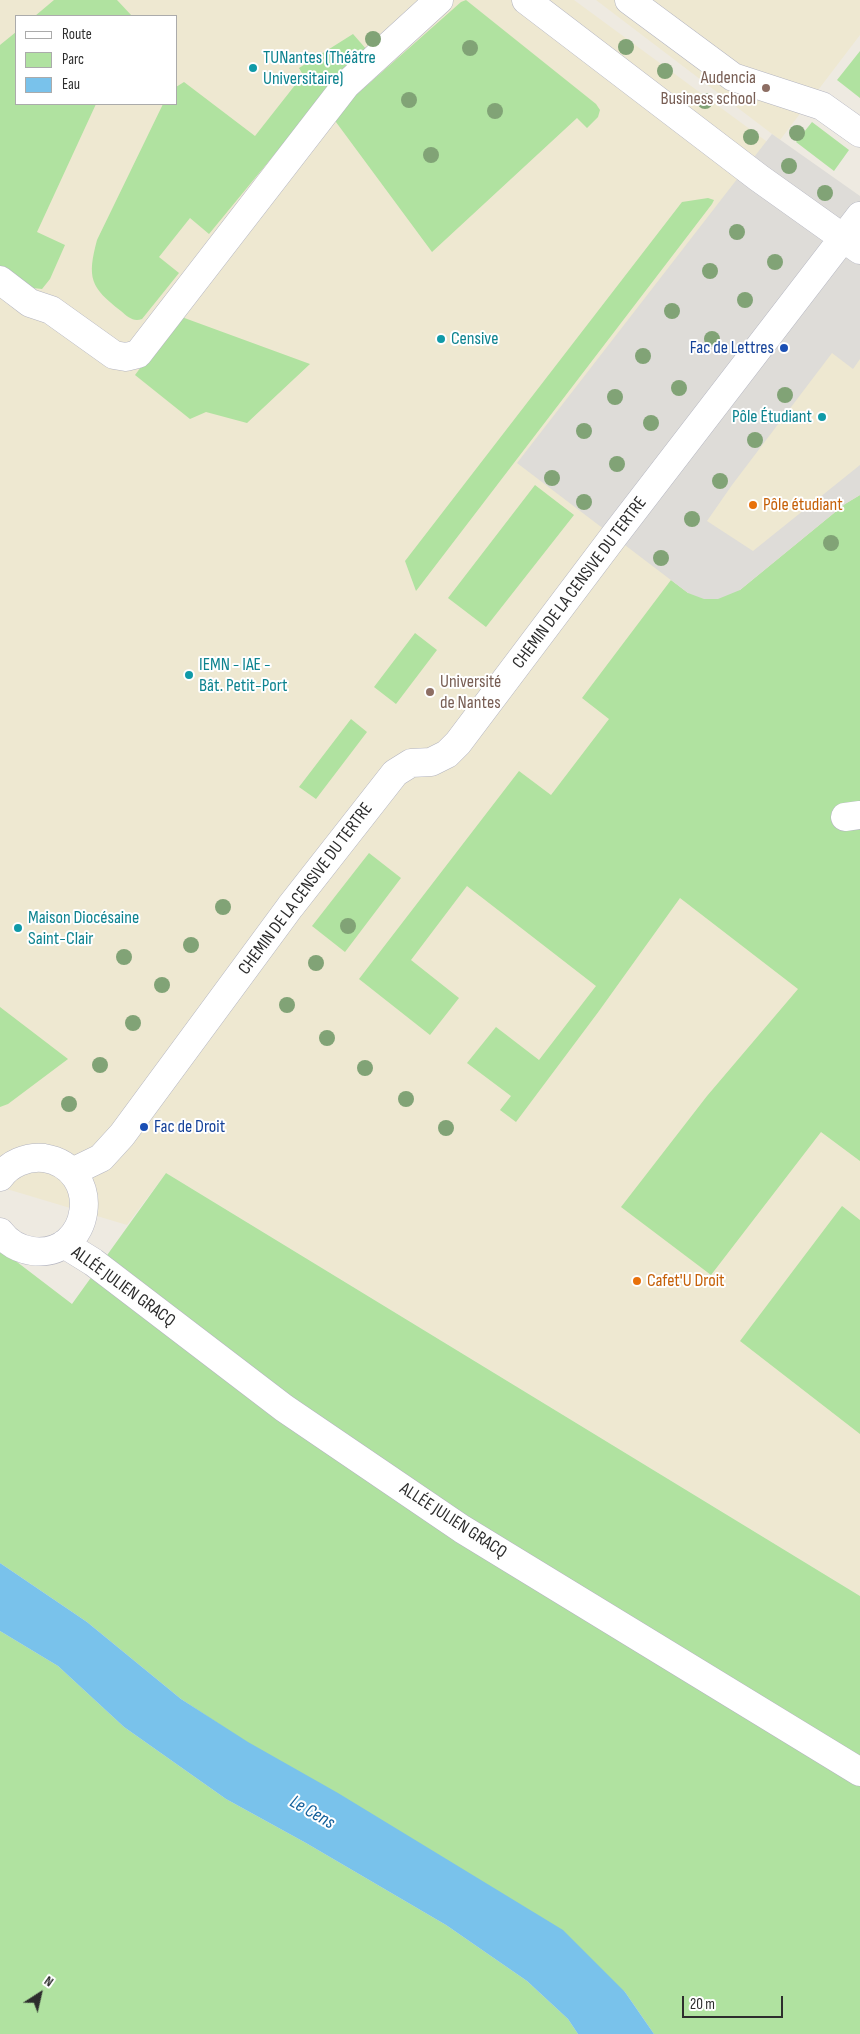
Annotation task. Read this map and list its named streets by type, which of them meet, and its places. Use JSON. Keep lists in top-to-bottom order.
{
  "streets": {
    "street": ["CHEMIN DE LA CENSIVE DU TERTRE", "ALLÉE JULIEN GRACQ"]
  },
  "water": ["Le Cens"],
  "places": [
    "TUNantes (Théâtre Universitaire)",
    "Audencia Business school",
    "Censive",
    "Fac de Lettres",
    "Pôle Étudiant",
    "Pôle étudiant",
    "IEMN - IAE - Bât. Petit-Port",
    "Université de Nantes",
    "Maison Diocésaine Saint-Clair",
    "Fac de Droit",
    "Cafet'U Droit"
  ],
  "legend": ["Route", "Parc", "Eau"],
  "scale_bar": "20 m",
  "north": "top right"
}
